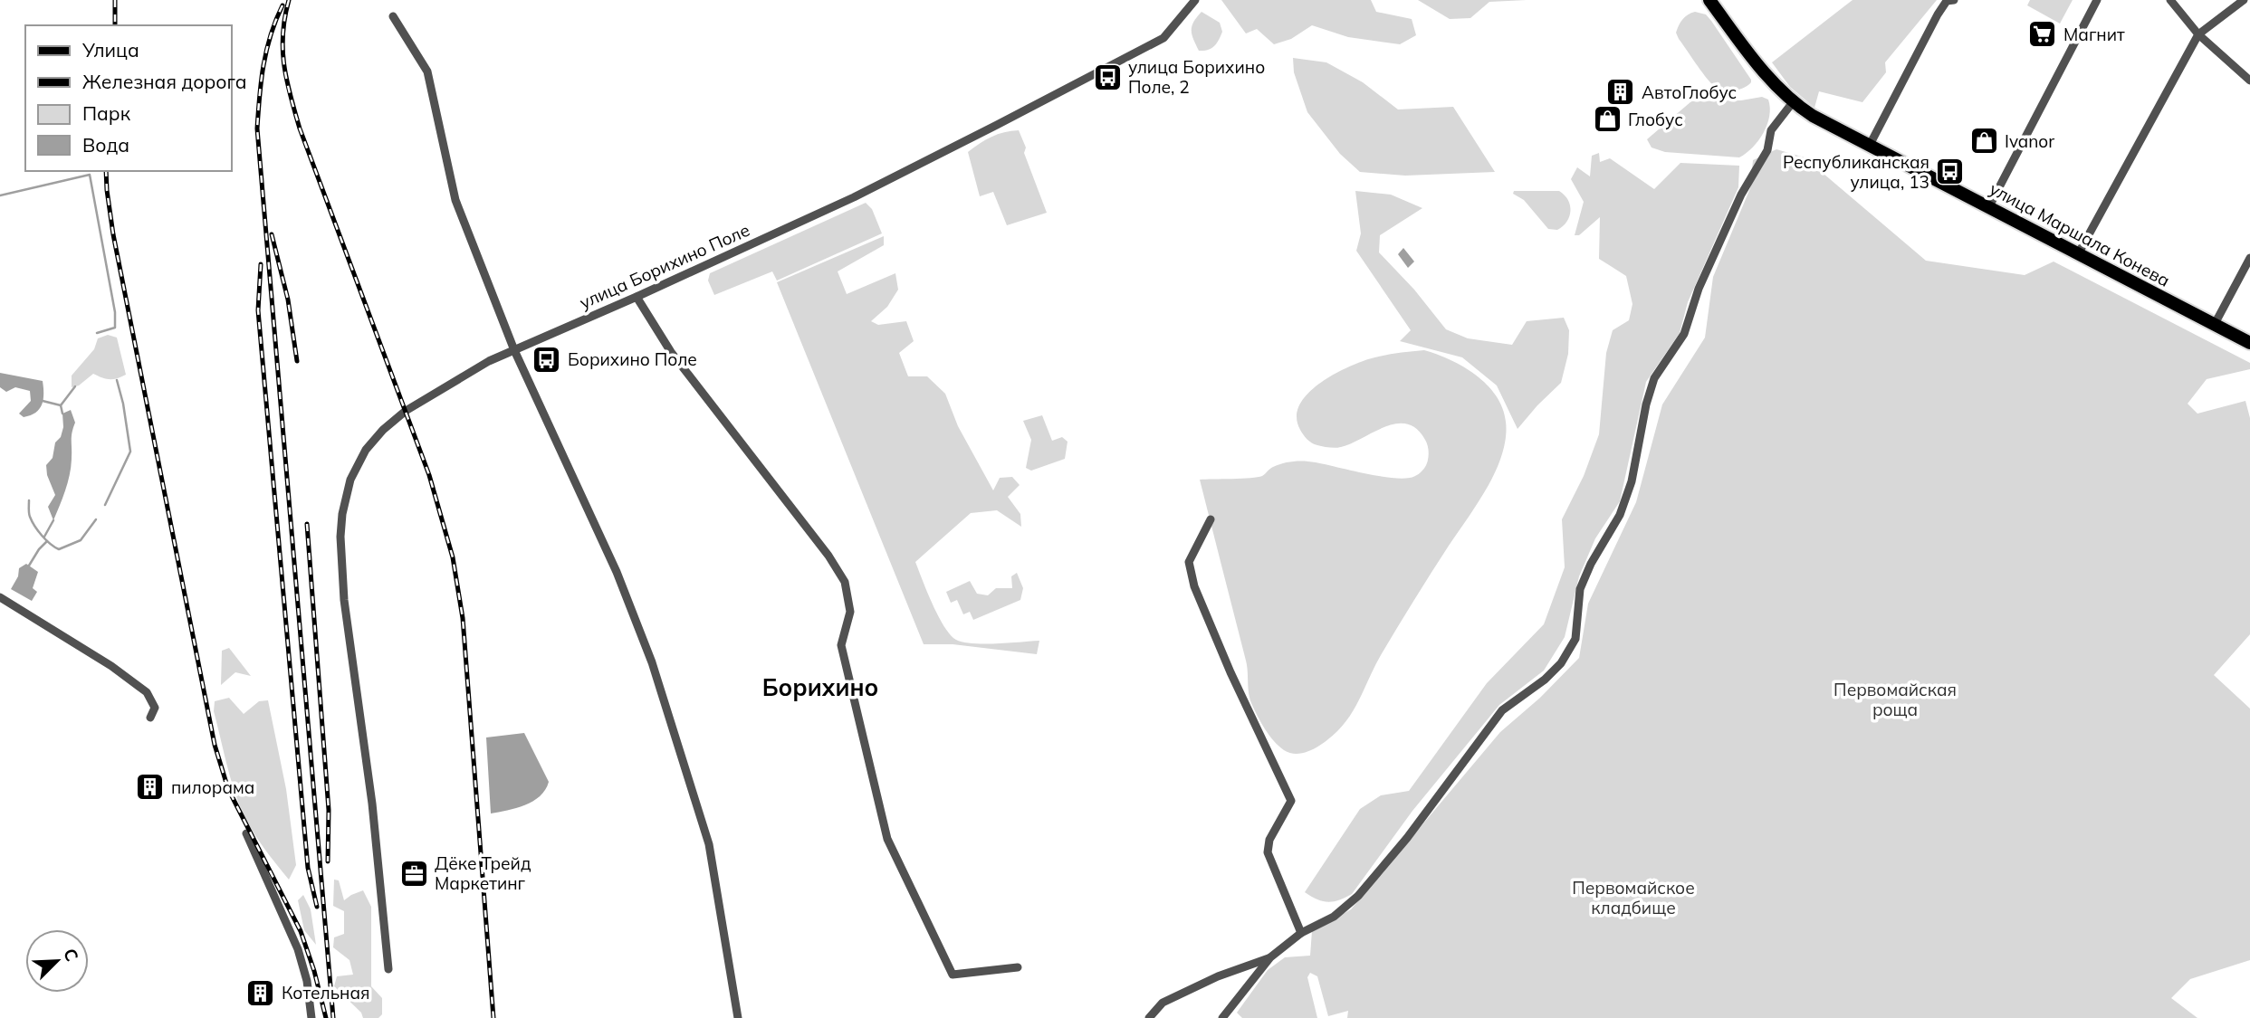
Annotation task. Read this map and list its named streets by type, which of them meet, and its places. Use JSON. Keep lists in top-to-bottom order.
{
  "streets": {
    "main road": ["улица Маршала Конева"],
    "street": ["улица Борихино Поле"]
  },
  "districts": ["Борихино"],
  "parks": ["Первомайская роща", "Первомайское кладбище"],
  "places": {
    "supermarket": ["Магнит"],
    "bus stop": ["улица Борихино Поле, 2", "Республиканская улица, 13", "Борихино Поле"],
    "building": ["АвтоГлобус", "пилорама", "Котельная"],
    "shop": ["Глобус", "Ivanor"],
    "office": ["Дёке Трейд Маркетинг"]
  },
  "legend": [
    "Улица",
    "Железная дорога",
    "Парк",
    "Вода"
  ],
  "north": "top right"
}
